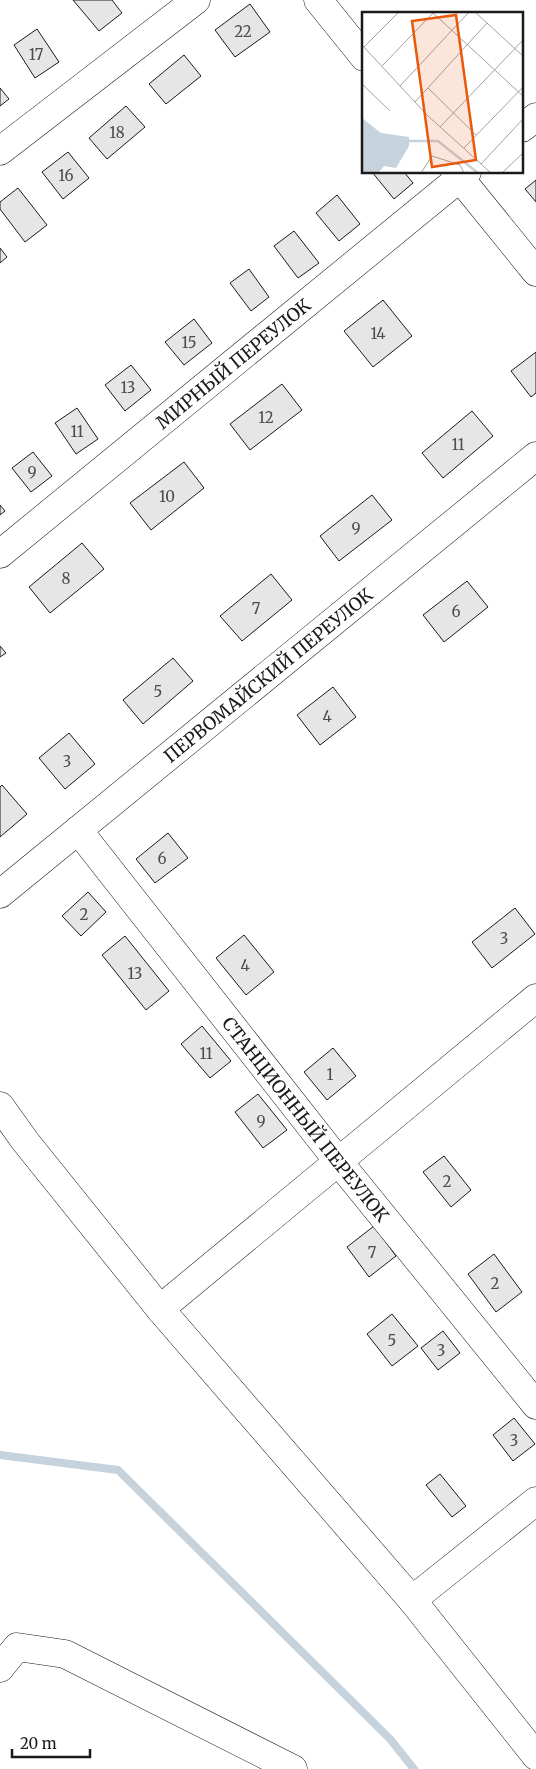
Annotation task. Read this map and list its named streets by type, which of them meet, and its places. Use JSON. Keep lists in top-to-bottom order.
{
  "streets": {
    "street": ["МИРНЫЙ ПЕРЕУЛОК", "ПЕРВОМАЙСКИЙ ПЕРЕУЛОК", "СТАНЦИОННЫЙ ПЕРЕУЛОК"]
  },
  "crossings": [
    ["ПЕРВОМАЙСКИЙ ПЕРЕУЛОК", "СТАНЦИОННЫЙ ПЕРЕУЛОК"]
  ],
  "house_numbers": [
    "22",
    "17",
    "18",
    "16",
    "14",
    "15",
    "13",
    "12",
    "11",
    "11",
    "9",
    "10",
    "9",
    "8",
    "7",
    "6",
    "5",
    "4",
    "3",
    "6",
    "2",
    "3",
    "4",
    "13",
    "11",
    "1",
    "9",
    "2",
    "7",
    "2",
    "5",
    "3",
    "3"
  ],
  "scale_bar": "20 m"
}
